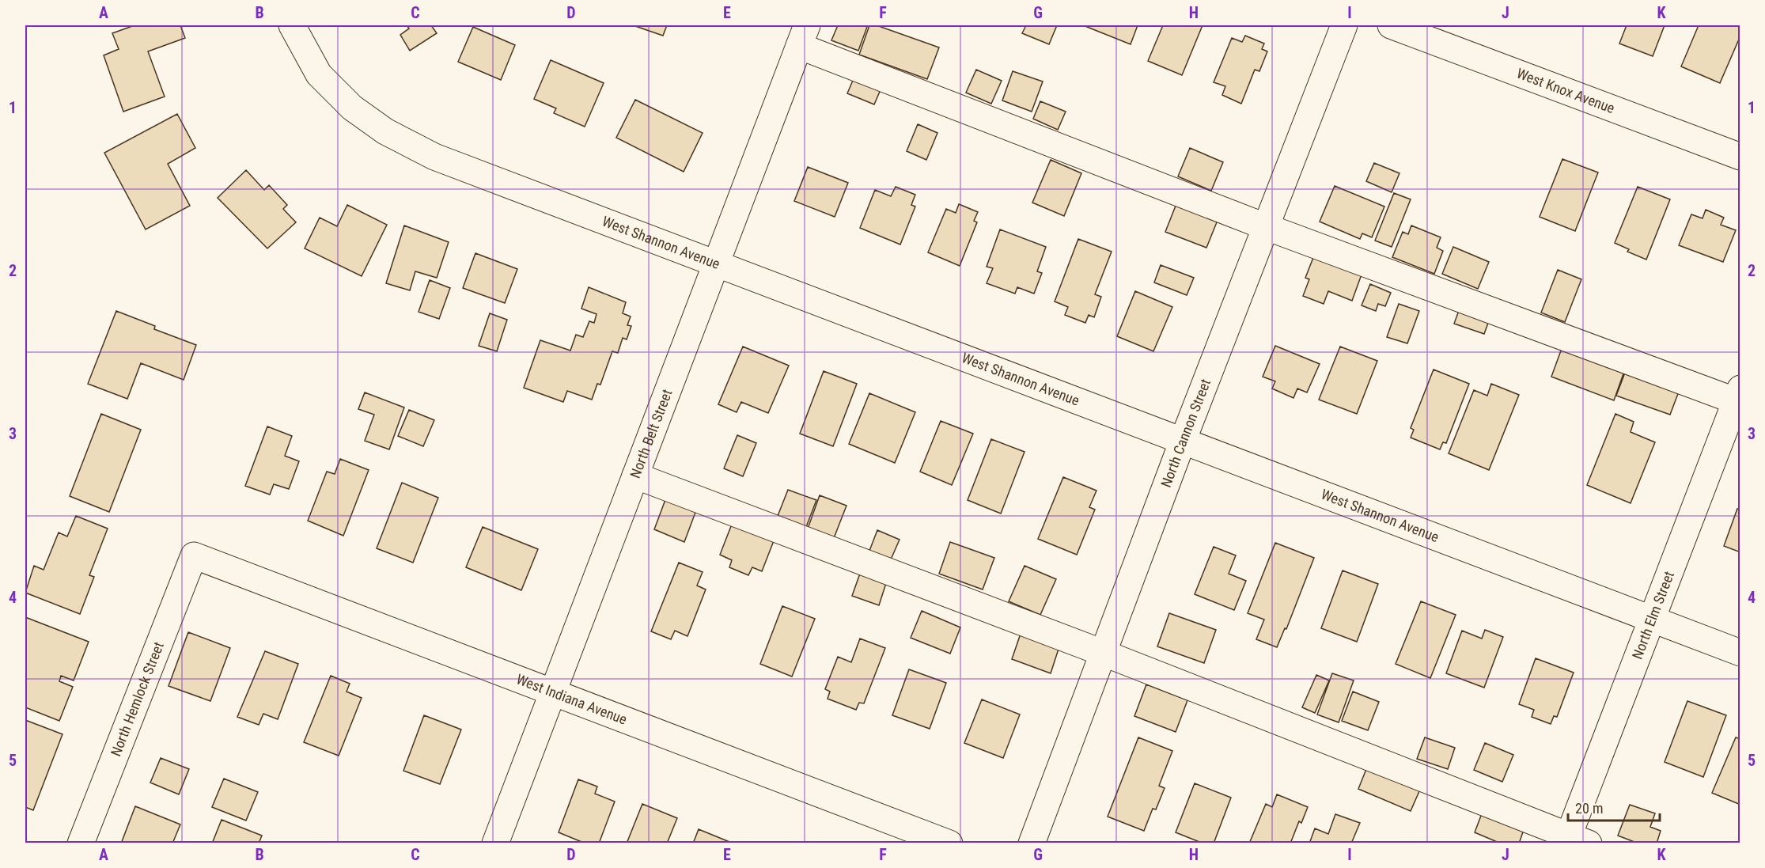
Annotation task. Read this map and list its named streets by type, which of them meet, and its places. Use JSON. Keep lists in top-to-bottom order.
{
  "streets": {
    "street": [
      "West Knox Avenue",
      "West Shannon Avenue",
      "North Cannon Street",
      "North Belt Street",
      "North Elm Street",
      "North Hemlock Street",
      "West Indiana Avenue"
    ]
  },
  "crossings": [
    ["West Shannon Avenue", "North Cannon Street"],
    ["West Shannon Avenue", "North Belt Street"],
    ["West Shannon Avenue", "North Elm Street"],
    ["North Belt Street", "West Indiana Avenue"],
    ["North Hemlock Street", "West Indiana Avenue"]
  ],
  "scale_bar": "20 m",
  "grid": {
    "columns": [
      "A",
      "B",
      "C",
      "D",
      "E",
      "F",
      "G",
      "H",
      "I",
      "J",
      "K"
    ],
    "rows": [
      "1",
      "2",
      "3",
      "4",
      "5"
    ]
  }
}
